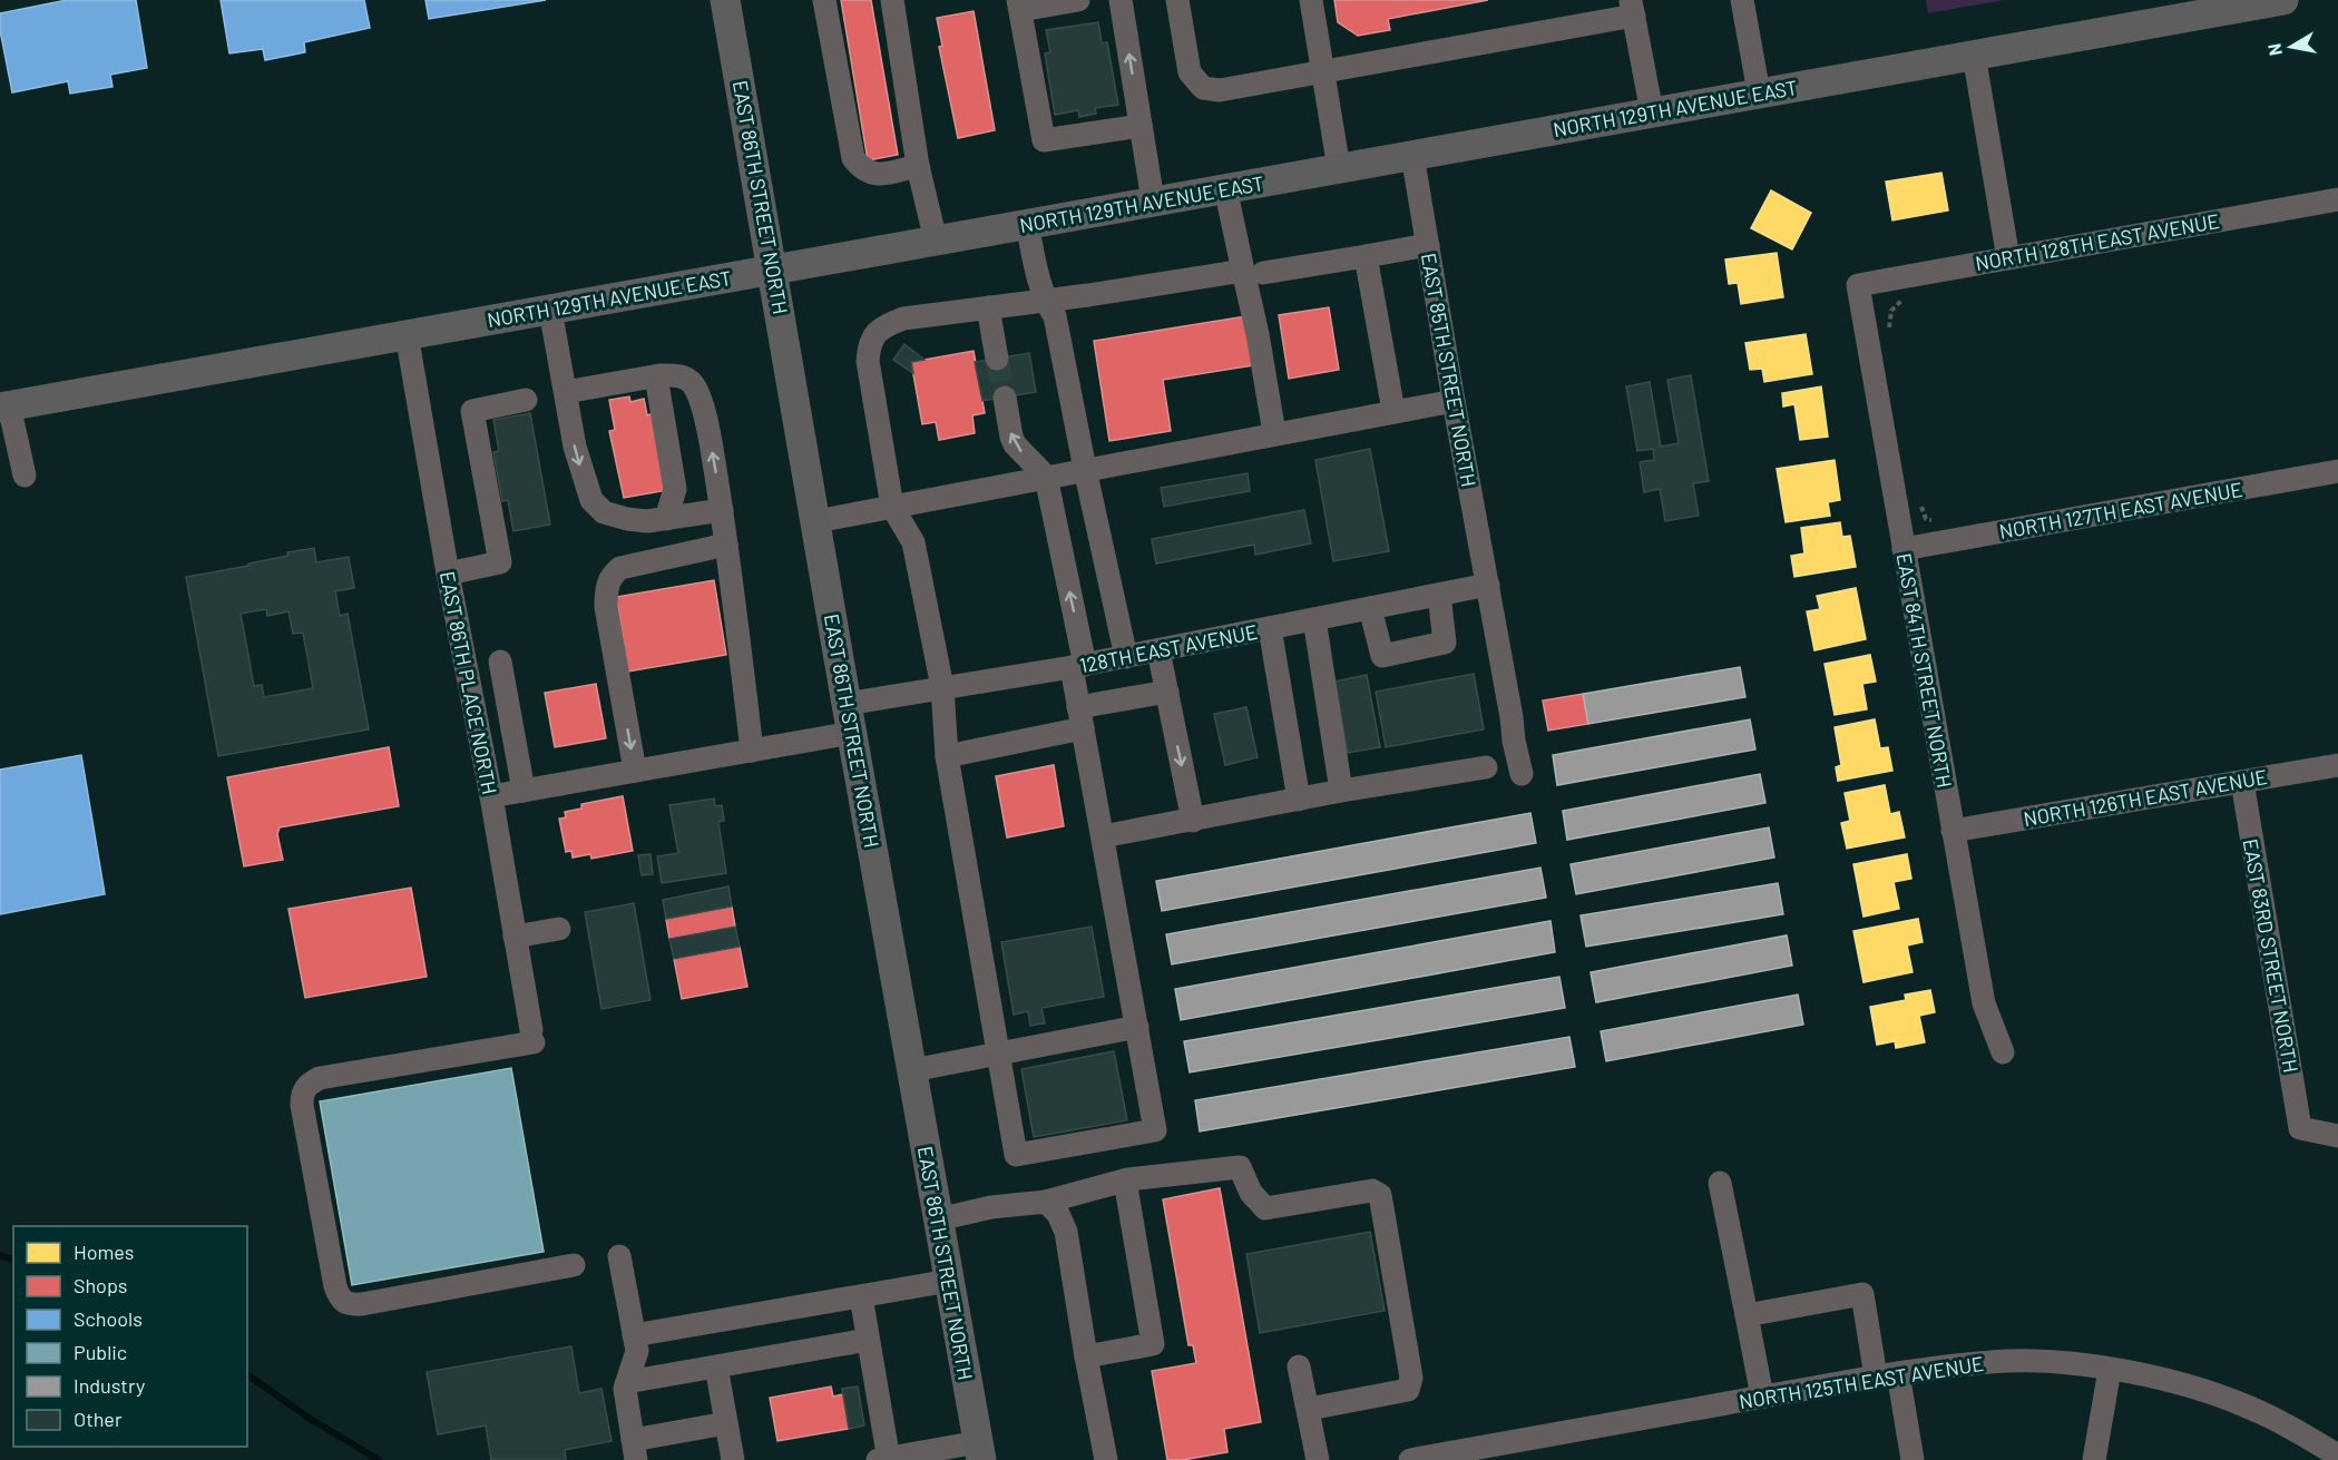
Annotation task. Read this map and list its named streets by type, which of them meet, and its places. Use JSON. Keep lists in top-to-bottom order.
{
  "streets": {
    "main road": ["NORTH 129TH AVENUE EAST", "EAST 86TH STREET NORTH"],
    "street": [
      "NORTH 128TH EAST AVENUE",
      "EAST 85TH STREET NORTH",
      "NORTH 127TH EAST AVENUE",
      "128TH EAST AVENUE",
      "EAST 84TH STREET NORTH",
      "EAST 86TH PLACE NORTH",
      "NORTH 126TH EAST AVENUE",
      "EAST 83RD STREET NORTH",
      "NORTH 125TH EAST AVENUE"
    ]
  },
  "crossings": [
    ["NORTH 129TH AVENUE EAST", "EAST 86TH STREET NORTH"],
    ["NORTH 129TH AVENUE EAST", "EAST 85TH STREET NORTH"],
    ["NORTH 129TH AVENUE EAST", "EAST 86TH PLACE NORTH"],
    ["EAST 86TH STREET NORTH", "128TH EAST AVENUE"],
    ["NORTH 128TH EAST AVENUE", "EAST 84TH STREET NORTH"],
    ["EAST 85TH STREET NORTH", "128TH EAST AVENUE"],
    ["NORTH 127TH EAST AVENUE", "EAST 84TH STREET NORTH"],
    ["EAST 84TH STREET NORTH", "NORTH 126TH EAST AVENUE"],
    ["NORTH 126TH EAST AVENUE", "EAST 83RD STREET NORTH"]
  ],
  "legend": [
    "Homes",
    "Shops",
    "Schools",
    "Public",
    "Industry",
    "Other"
  ],
  "north": "left"
}
